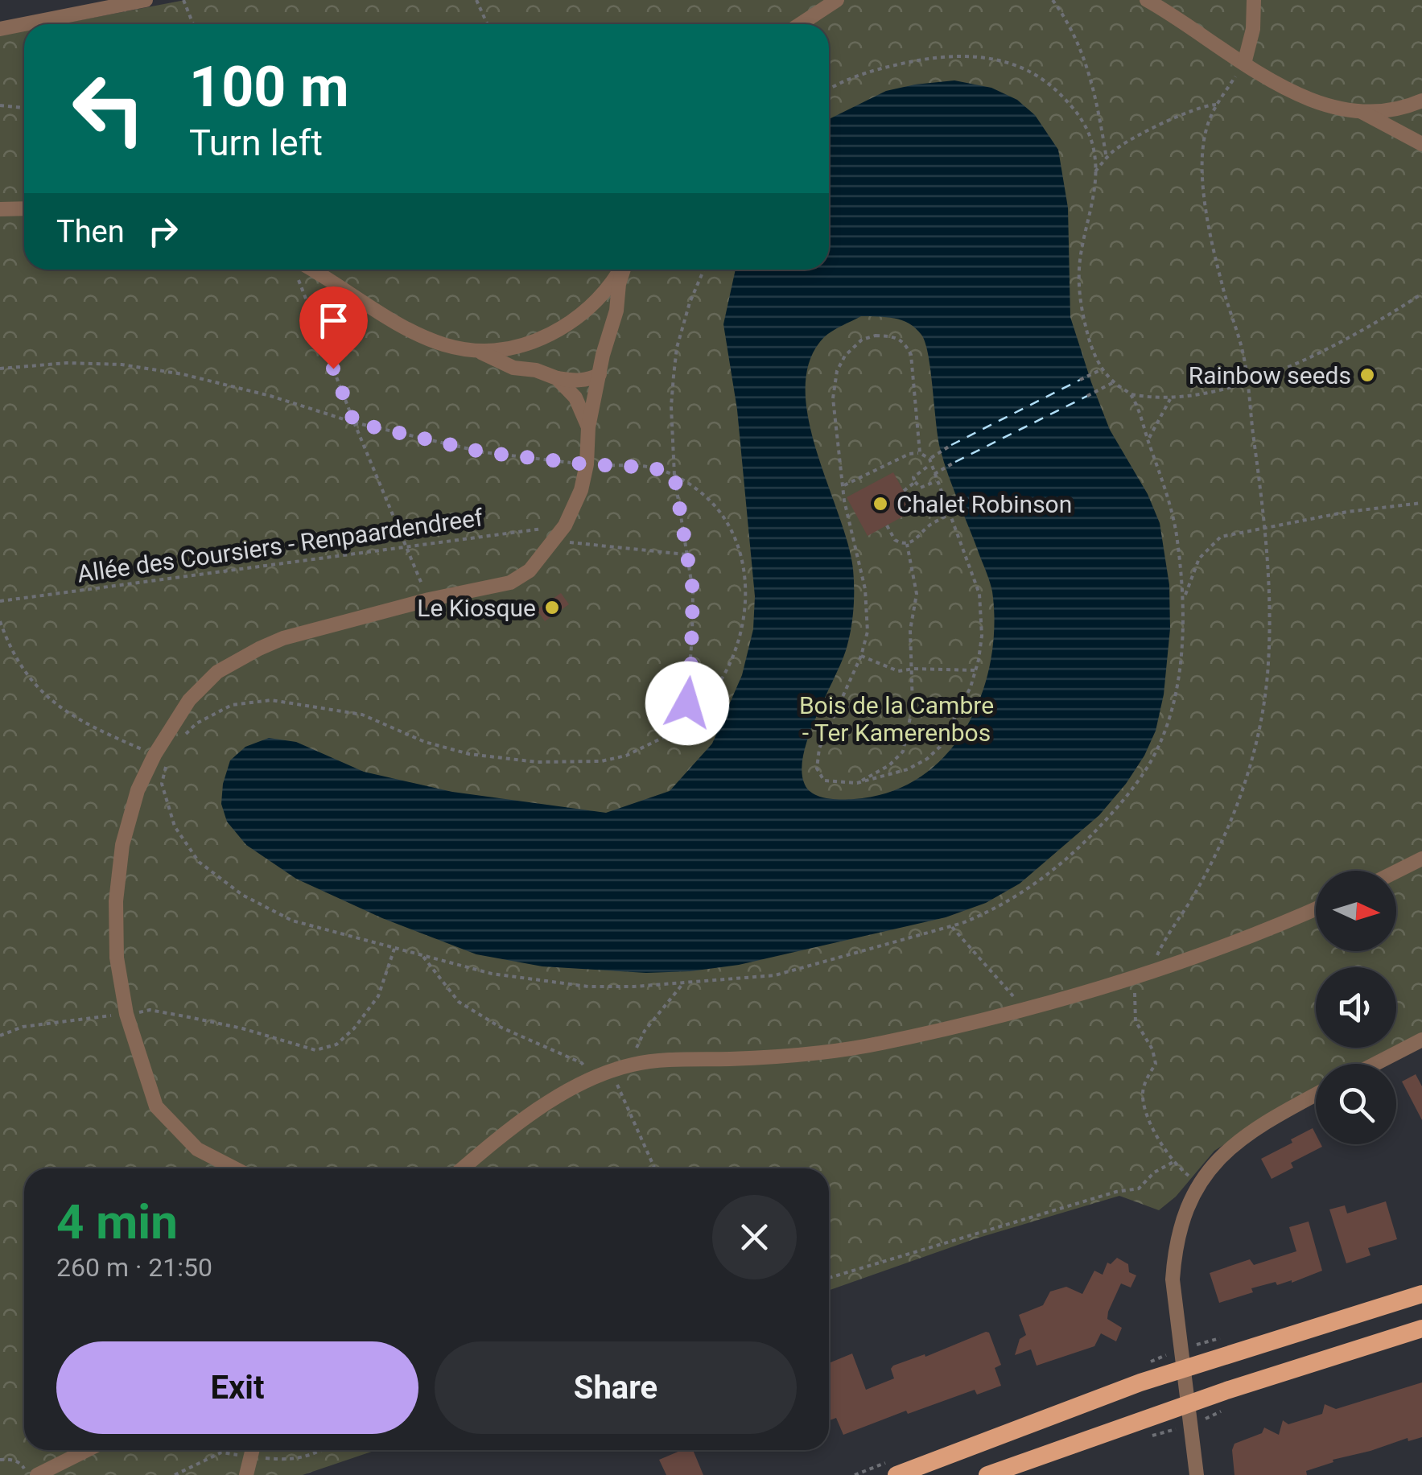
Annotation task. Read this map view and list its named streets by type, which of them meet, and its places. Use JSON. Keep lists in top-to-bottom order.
{
  "streets": {
    "path": ["Allée des Coursiers - Renpaardendreef"]
  },
  "parks": ["Bois de la Cambre - Ter Kamerenbos"],
  "places": ["Rainbow seeds", "Chalet Robinson", "Le Kiosque"],
  "north": "right",
  "page": {
    "turn": ["100 m", "Turn left"],
    "then": "Then",
    "heading": ["4 min", "260 m · 21:50"],
    "buttons": ["Exit", "Share"]
  }
}
